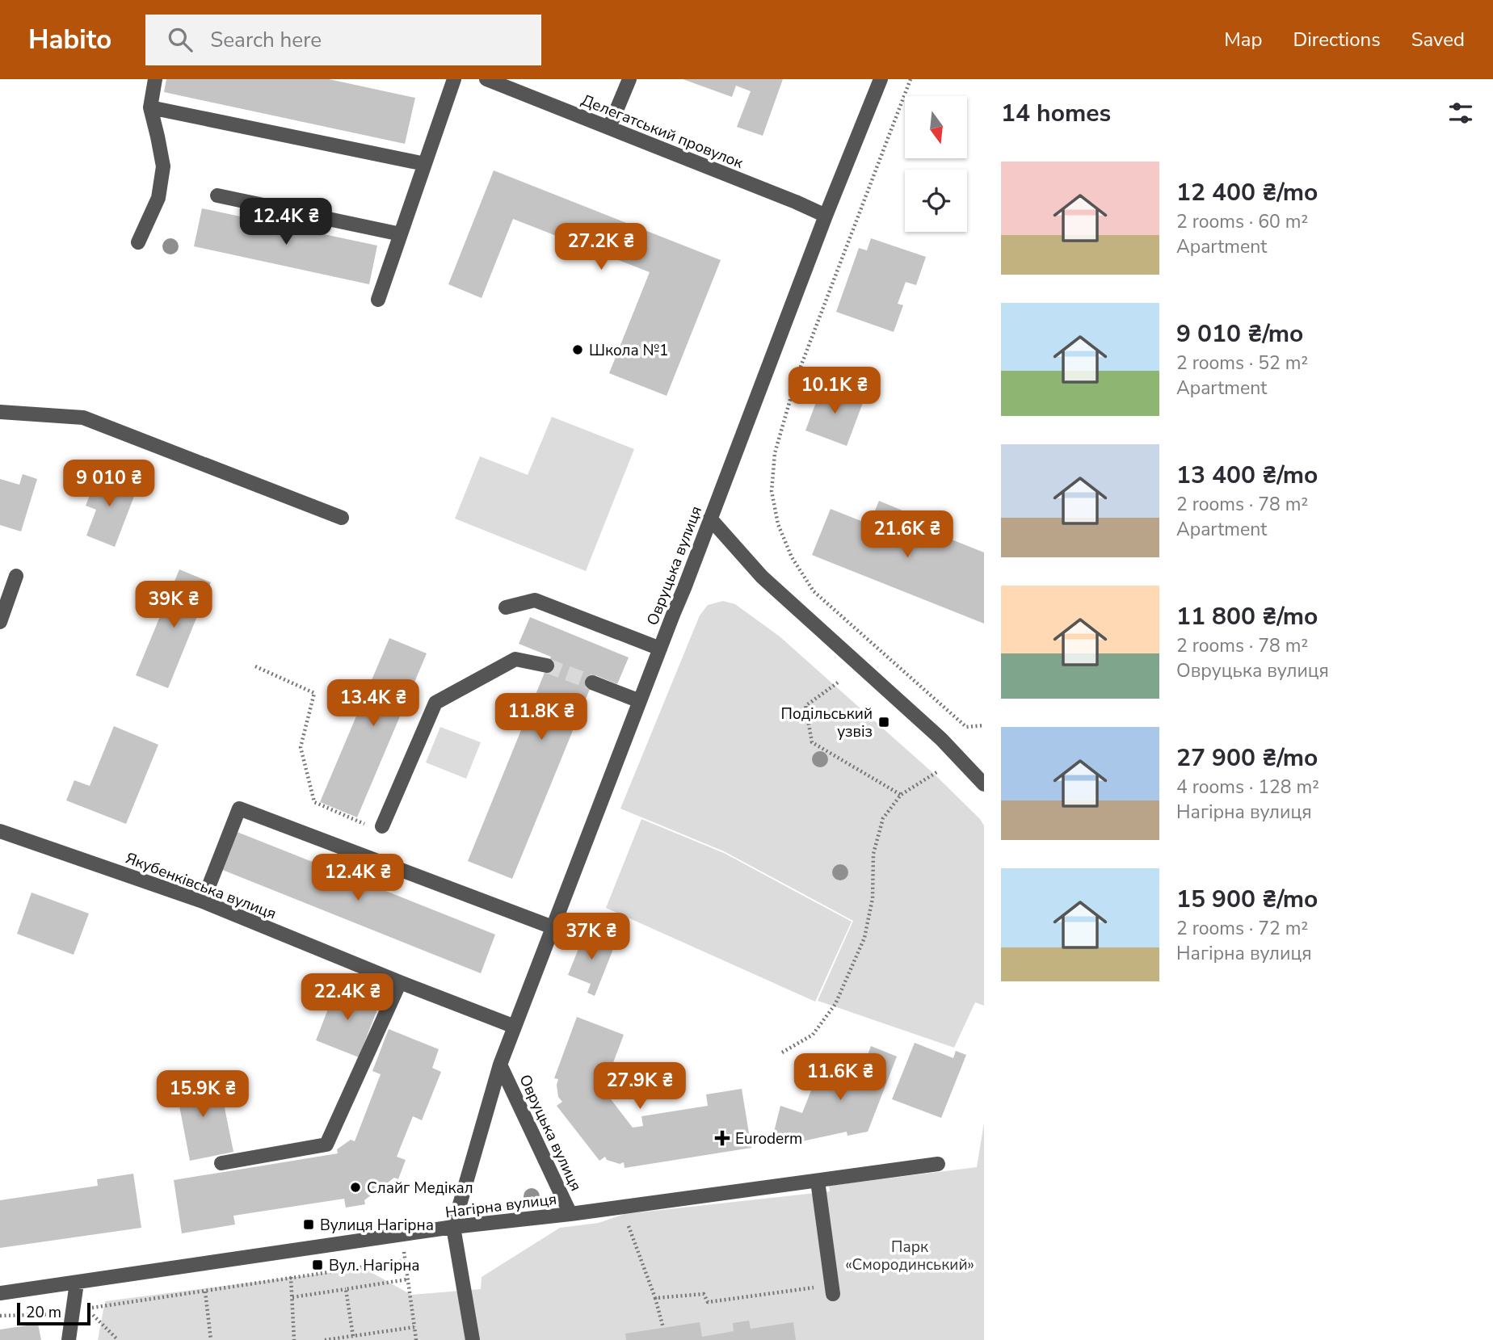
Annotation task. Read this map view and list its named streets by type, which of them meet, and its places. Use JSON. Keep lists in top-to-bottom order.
{
  "streets": {
    "street": [
      "Делегатський провулок",
      "Овруцька вулиця",
      "Якубенківська вулиця",
      "Нагірна вулиця"
    ]
  },
  "crossings": [
    ["Делегатський провулок", "Овруцька вулиця"],
    ["Овруцька вулиця", "Якубенківська вулиця"],
    ["Овруцька вулиця", "Нагірна вулиця"]
  ],
  "parks": ["Парк «Смородинський»"],
  "places": {
    "other": ["Школа №1", "Слайг Медікал"],
    "transit": ["Подільський узвіз", "Вулиця Нагірна", "Вул. Нагірна"],
    "health": ["Euroderm"]
  },
  "scale_bar": "20 m",
  "north": "bottom",
  "page": {
    "header": "Habito",
    "search": "Search here",
    "nav": ["Map", "Directions", "Saved"],
    "heading": "14 homes",
    "list": [
      {
        "name": "12 400 ₴/mo",
        "note": "2 rooms · 60 m² · Apartment"
      },
      {
        "name": "9 010 ₴/mo",
        "note": "2 rooms · 52 m² · Apartment"
      },
      {
        "name": "13 400 ₴/mo",
        "note": "2 rooms · 78 m² · Apartment"
      },
      {
        "name": "11 800 ₴/mo",
        "note": "2 rooms · 78 m² · Овруцька вулиця"
      },
      {
        "name": "27 900 ₴/mo",
        "note": "4 rooms · 128 m² · Нагірна вулиця"
      },
      {
        "name": "15 900 ₴/mo",
        "note": "2 rooms · 72 m² · Нагірна вулиця"
      }
    ],
    "price": [
      "12.4K ₴",
      "27.2K ₴",
      "10.1K ₴",
      "9 010 ₴",
      "21.6K ₴",
      "39K ₴",
      "13.4K ₴",
      "11.8K ₴",
      "12.4K ₴",
      "37K ₴",
      "22.4K ₴",
      "11.6K ₴",
      "27.9K ₴",
      "15.9K ₴"
    ],
    "scale": "20 m"
  }
}
